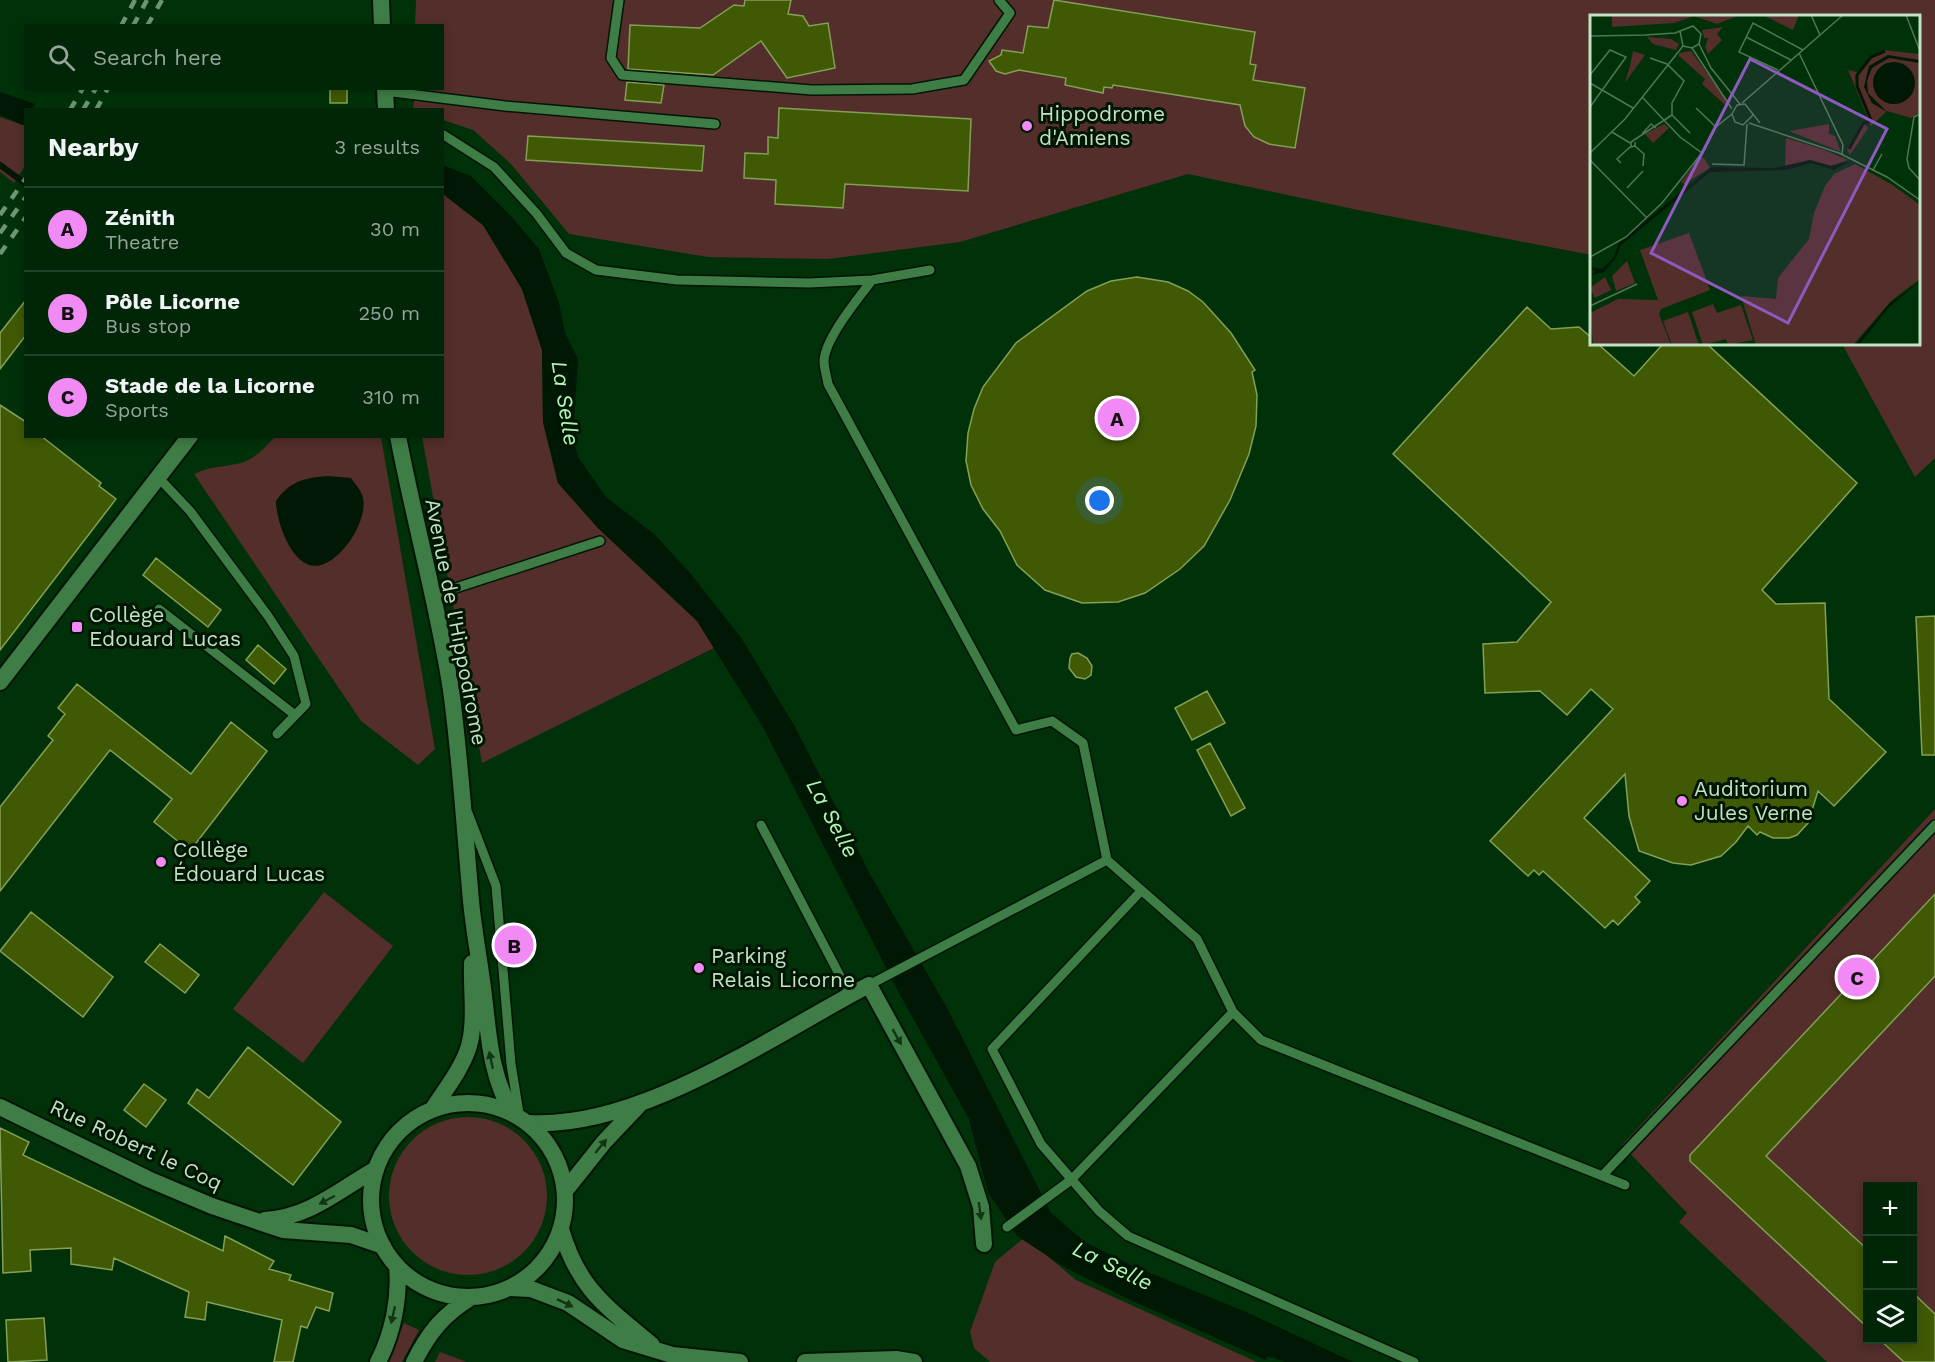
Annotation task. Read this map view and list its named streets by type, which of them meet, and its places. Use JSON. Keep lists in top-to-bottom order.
{
  "streets": {
    "street": ["Avenue de l'Hippodrome", "Rue Robert le Coq"]
  },
  "crossings": [
    ["Avenue de l'Hippodrome", "Rue Robert le Coq"]
  ],
  "water": ["La Selle"],
  "places": {
    "other": [
      "Hippodrome d'Amiens",
      "Auditorium Jules Verne",
      "Collège Édouard Lucas",
      "Parking Relais Licorne"
    ],
    "transit": ["Collège Edouard Lucas"]
  },
  "page": {
    "search": "Search here",
    "heading": ["Nearby", "3 results"],
    "list": [
      {
        "mark": "A",
        "name": "Zénith",
        "note": "Theatre",
        "value": "30 m"
      },
      {
        "mark": "B",
        "name": "Pôle Licorne",
        "note": "Bus stop",
        "value": "250 m"
      },
      {
        "mark": "C",
        "name": "Stade de la Licorne",
        "note": "Sports",
        "value": "310 m"
      }
    ],
    "pins": ["A", "B", "C"],
    "map_buttons": ["+", "−"]
  }
}
